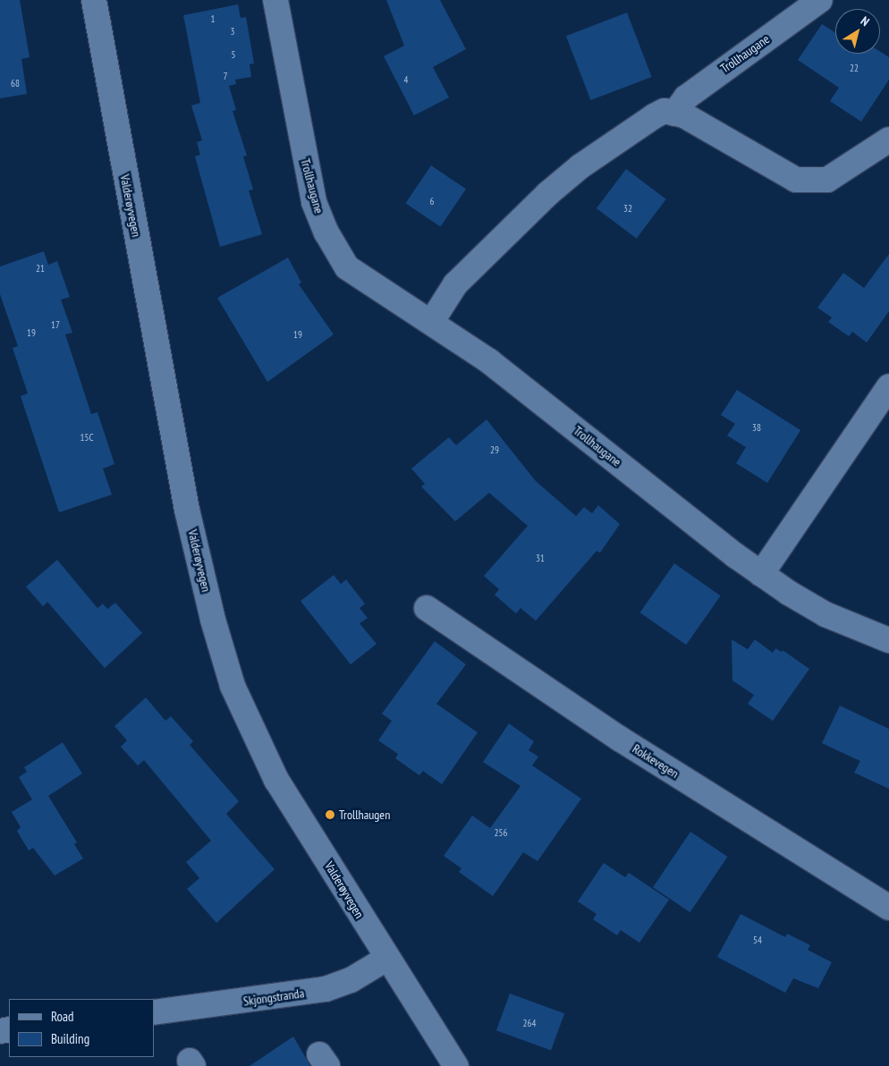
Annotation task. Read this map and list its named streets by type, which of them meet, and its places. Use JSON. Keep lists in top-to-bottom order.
{
  "streets": {
    "street": [
      "Trollhaugane",
      "Valderøyvegen",
      "Rokkevegen",
      "Skjongstranda"
    ]
  },
  "crossings": [
    ["Valderøyvegen", "Skjongstranda"]
  ],
  "places": ["Trollhaugen"],
  "house_numbers": [
    "1",
    "3",
    "5",
    "22",
    "7",
    "4",
    "68",
    "6",
    "32",
    "21",
    "17",
    "19",
    "19",
    "38",
    "15C",
    "29",
    "31",
    "256",
    "54",
    "264"
  ],
  "legend": ["Road", "Building"],
  "north": "top right"
}
